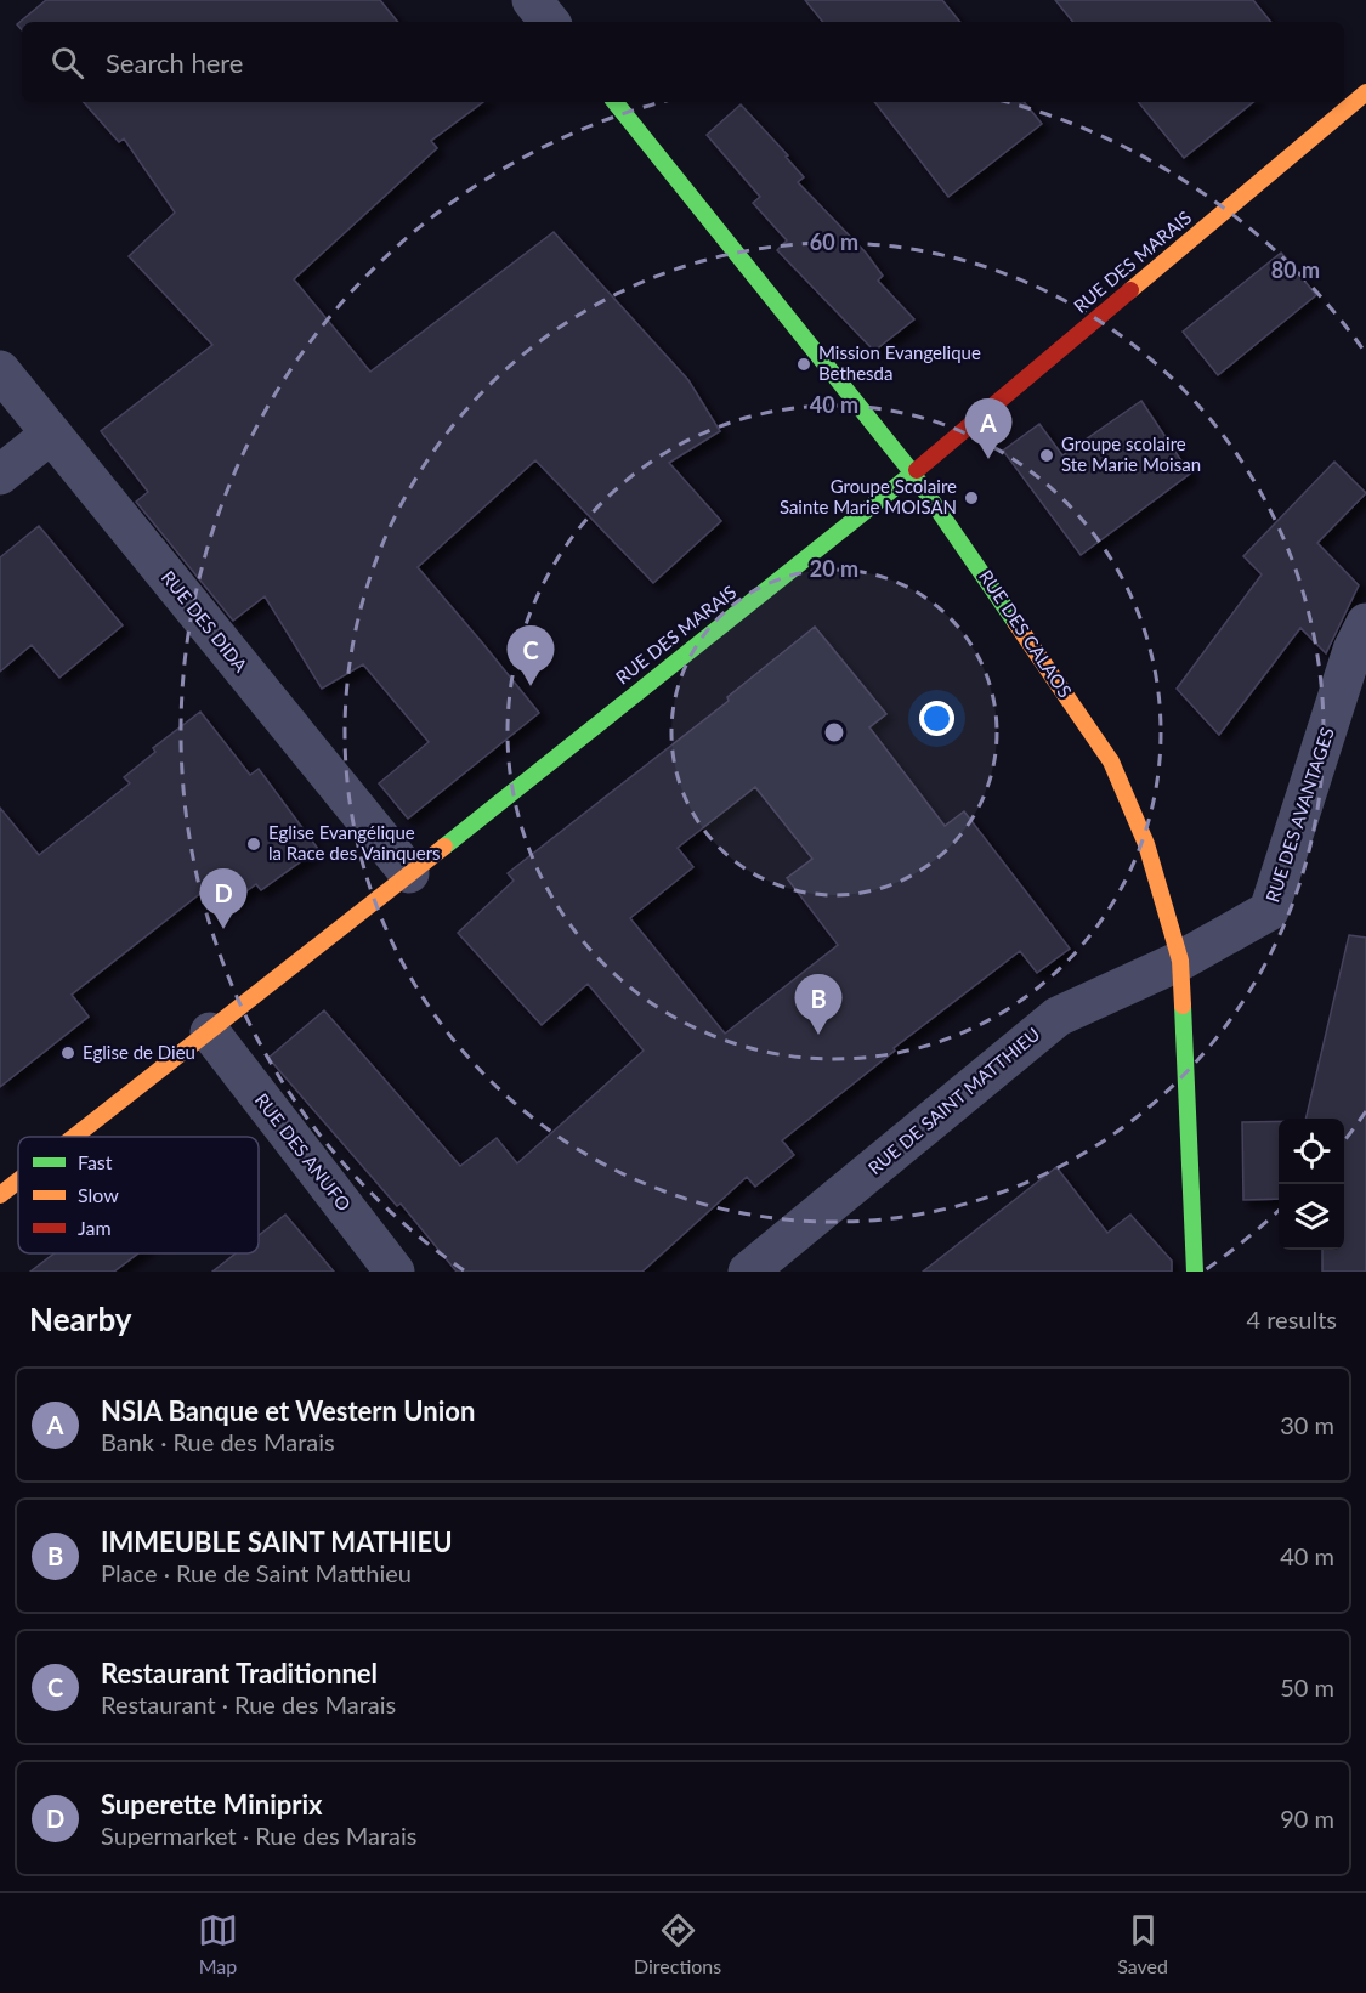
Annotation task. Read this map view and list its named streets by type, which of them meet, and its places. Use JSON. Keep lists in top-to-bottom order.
{
  "streets": {
    "street": [
      "RUE DES MARAIS",
      "RUE DES DIDA",
      "RUE DES CALAOS",
      "RUE DES AVANTAGES",
      "RUE DE SAINT MATTHIEU",
      "RUE DES ANUFO"
    ]
  },
  "crossings": [
    ["RUE DES MARAIS", "RUE DES DIDA"],
    ["RUE DES MARAIS", "RUE DES CALAOS"],
    ["RUE DES MARAIS", "RUE DES ANUFO"],
    ["RUE DES CALAOS", "RUE DES AVANTAGES"],
    ["RUE DES CALAOS", "RUE DE SAINT MATTHIEU"],
    ["RUE DES AVANTAGES", "RUE DE SAINT MATTHIEU"]
  ],
  "places": [
    "Mission Evangelique Bethesda",
    "Groupe scolaire Ste Marie Moisan",
    "Groupe Scolaire Sainte Marie MOISAN",
    "Eglise Evangélique la Race des Vainquers",
    "Eglise de Dieu"
  ],
  "legend": ["Fast", "Slow", "Jam"],
  "page": {
    "search": "Search here",
    "pins": [
      "A",
      "C",
      "D",
      "B"
    ],
    "heading": ["Nearby", "4 results"],
    "list": [
      {
        "mark": "A",
        "name": "NSIA Banque et Western Union",
        "note": "Bank · Rue des Marais",
        "value": "30 m"
      },
      {
        "mark": "B",
        "name": "IMMEUBLE SAINT MATHIEU",
        "note": "Place · Rue de Saint Matthieu",
        "value": "40 m"
      },
      {
        "mark": "C",
        "name": "Restaurant Traditionnel",
        "note": "Restaurant · Rue des Marais",
        "value": "50 m"
      },
      {
        "mark": "D",
        "name": "Superette Miniprix",
        "note": "Supermarket · Rue des Marais",
        "value": "90 m"
      }
    ],
    "nav": ["Map", "Directions", "Saved"]
  },
  "rings": [
    "60 m",
    "80 m",
    "40 m",
    "20 m"
  ]
}
